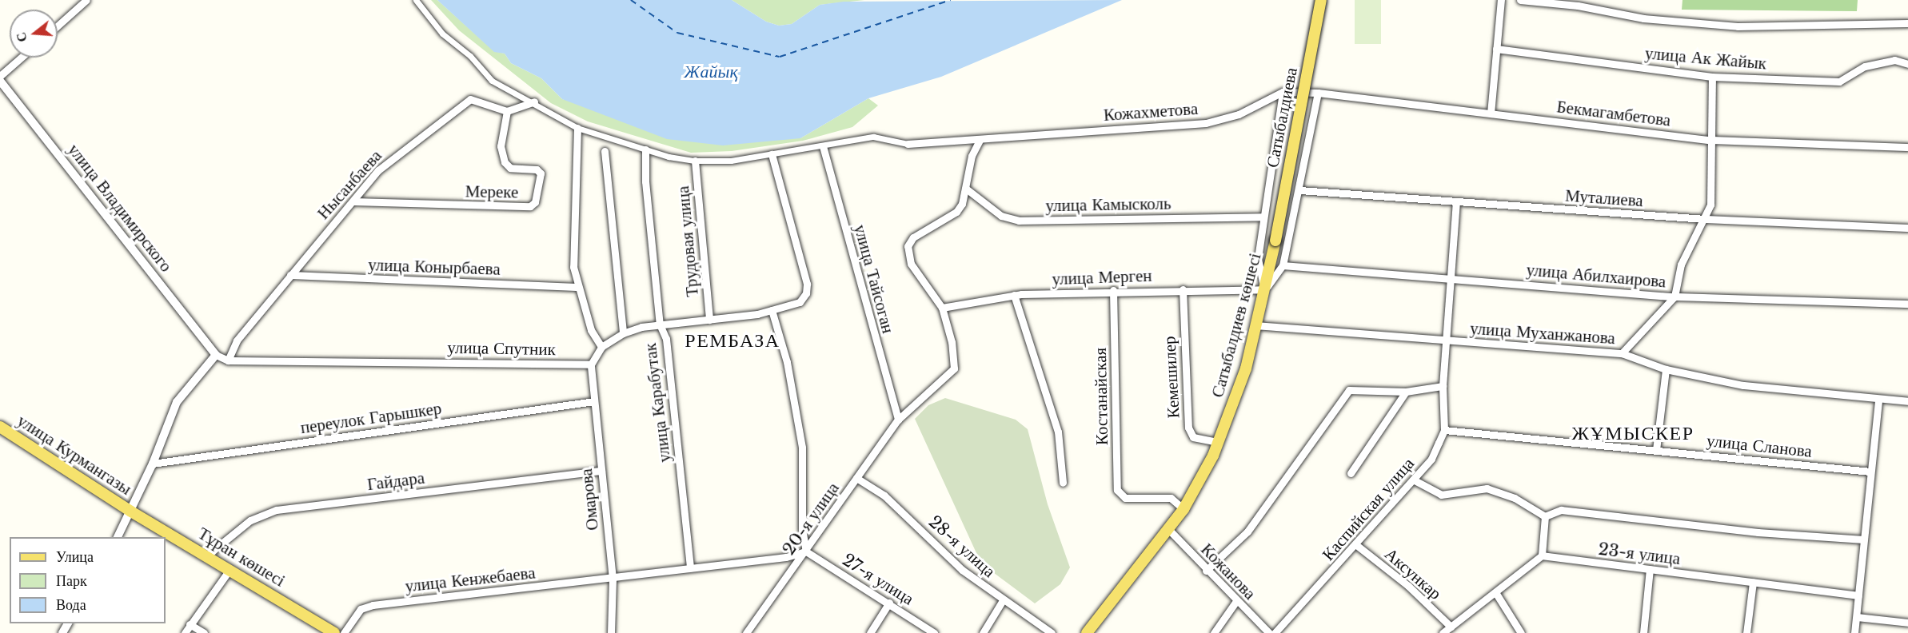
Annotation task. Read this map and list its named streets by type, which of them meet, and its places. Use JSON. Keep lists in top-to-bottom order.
{
  "streets": {
    "main road": [
      "Сатыбалдиева",
      "Сатыбалдиев көшесі",
      "улица Курмангазы",
      "Тұран көшесі"
    ],
    "street": [
      "улица Ак Жайык",
      "Кожахметова",
      "Бекмагамбетова",
      "Нысанбаева",
      "Мереке",
      "Муталиева",
      "улица Камысколь",
      "улица Владимирского",
      "Трудовая улица",
      "улица Конырбаева",
      "улица Абилхаирова",
      "улица Мерген",
      "улица Тайсоган",
      "улица Муханжанова",
      "улица Спутник",
      "Кемешилер",
      "Костанайская",
      "улица Карабутак",
      "переулок Гарышкер",
      "улица Сланова",
      "Гайдара",
      "Омарова",
      "Каспийская улица",
      "20-я улица",
      "28-я улица",
      "23-я улица",
      "Кожанова",
      "Аксункар",
      "улица Кенжебаева",
      "27-я улица"
    ]
  },
  "crossings": [
    ["Кожахметова", "Бекмагамбетова"],
    ["Сатыбалдиева", "Сатыбалдиев көшесі"],
    ["Нысанбаева", "Мереке"],
    ["Нысанбаева", "улица Конырбаева"],
    ["Нысанбаева", "улица Спутник"],
    ["Муталиева", "Каспийская улица"],
    ["улица Владимирского", "улица Спутник"],
    ["улица Абилхаирова", "Каспийская улица"],
    ["улица Мерген", "Сатыбалдиев көшесі"],
    ["улица Мерген", "Кемешилер"],
    ["улица Мерген", "Костанайская"],
    ["улица Мерген", "20-я улица"],
    ["улица Тайсоган", "20-я улица"],
    ["Сатыбалдиев көшесі", "улица Муханжанова"],
    ["Сатыбалдиев көшесі", "Кемешилер"],
    ["Сатыбалдиев көшесі", "Костанайская"],
    ["Сатыбалдиев көшесі", "Кожанова"],
    ["улица Муханжанова", "Каспийская улица"],
    ["улица Спутник", "Омарова"],
    ["улица Карабутак", "улица Кенжебаева"],
    ["переулок Гарышкер", "Омарова"],
    ["улица Сланова", "Каспийская улица"],
    ["улица Курмангазы", "Тұран көшесі"],
    ["Гайдара", "Омарова"],
    ["Гайдара", "Тұран көшесі"],
    ["Омарова", "улица Кенжебаева"],
    ["Каспийская улица", "Аксункар"],
    ["20-я улица", "28-я улица"],
    ["20-я улица", "улица Кенжебаева"],
    ["20-я улица", "27-я улица"],
    ["улица Кенжебаева", "27-я улица"]
  ],
  "districts": ["РЕМБАЗА", "ЖҰМЫСКЕР"],
  "water": ["Жайық"],
  "legend": ["Улица", "Парк", "Вода"],
  "north": "left"
}
